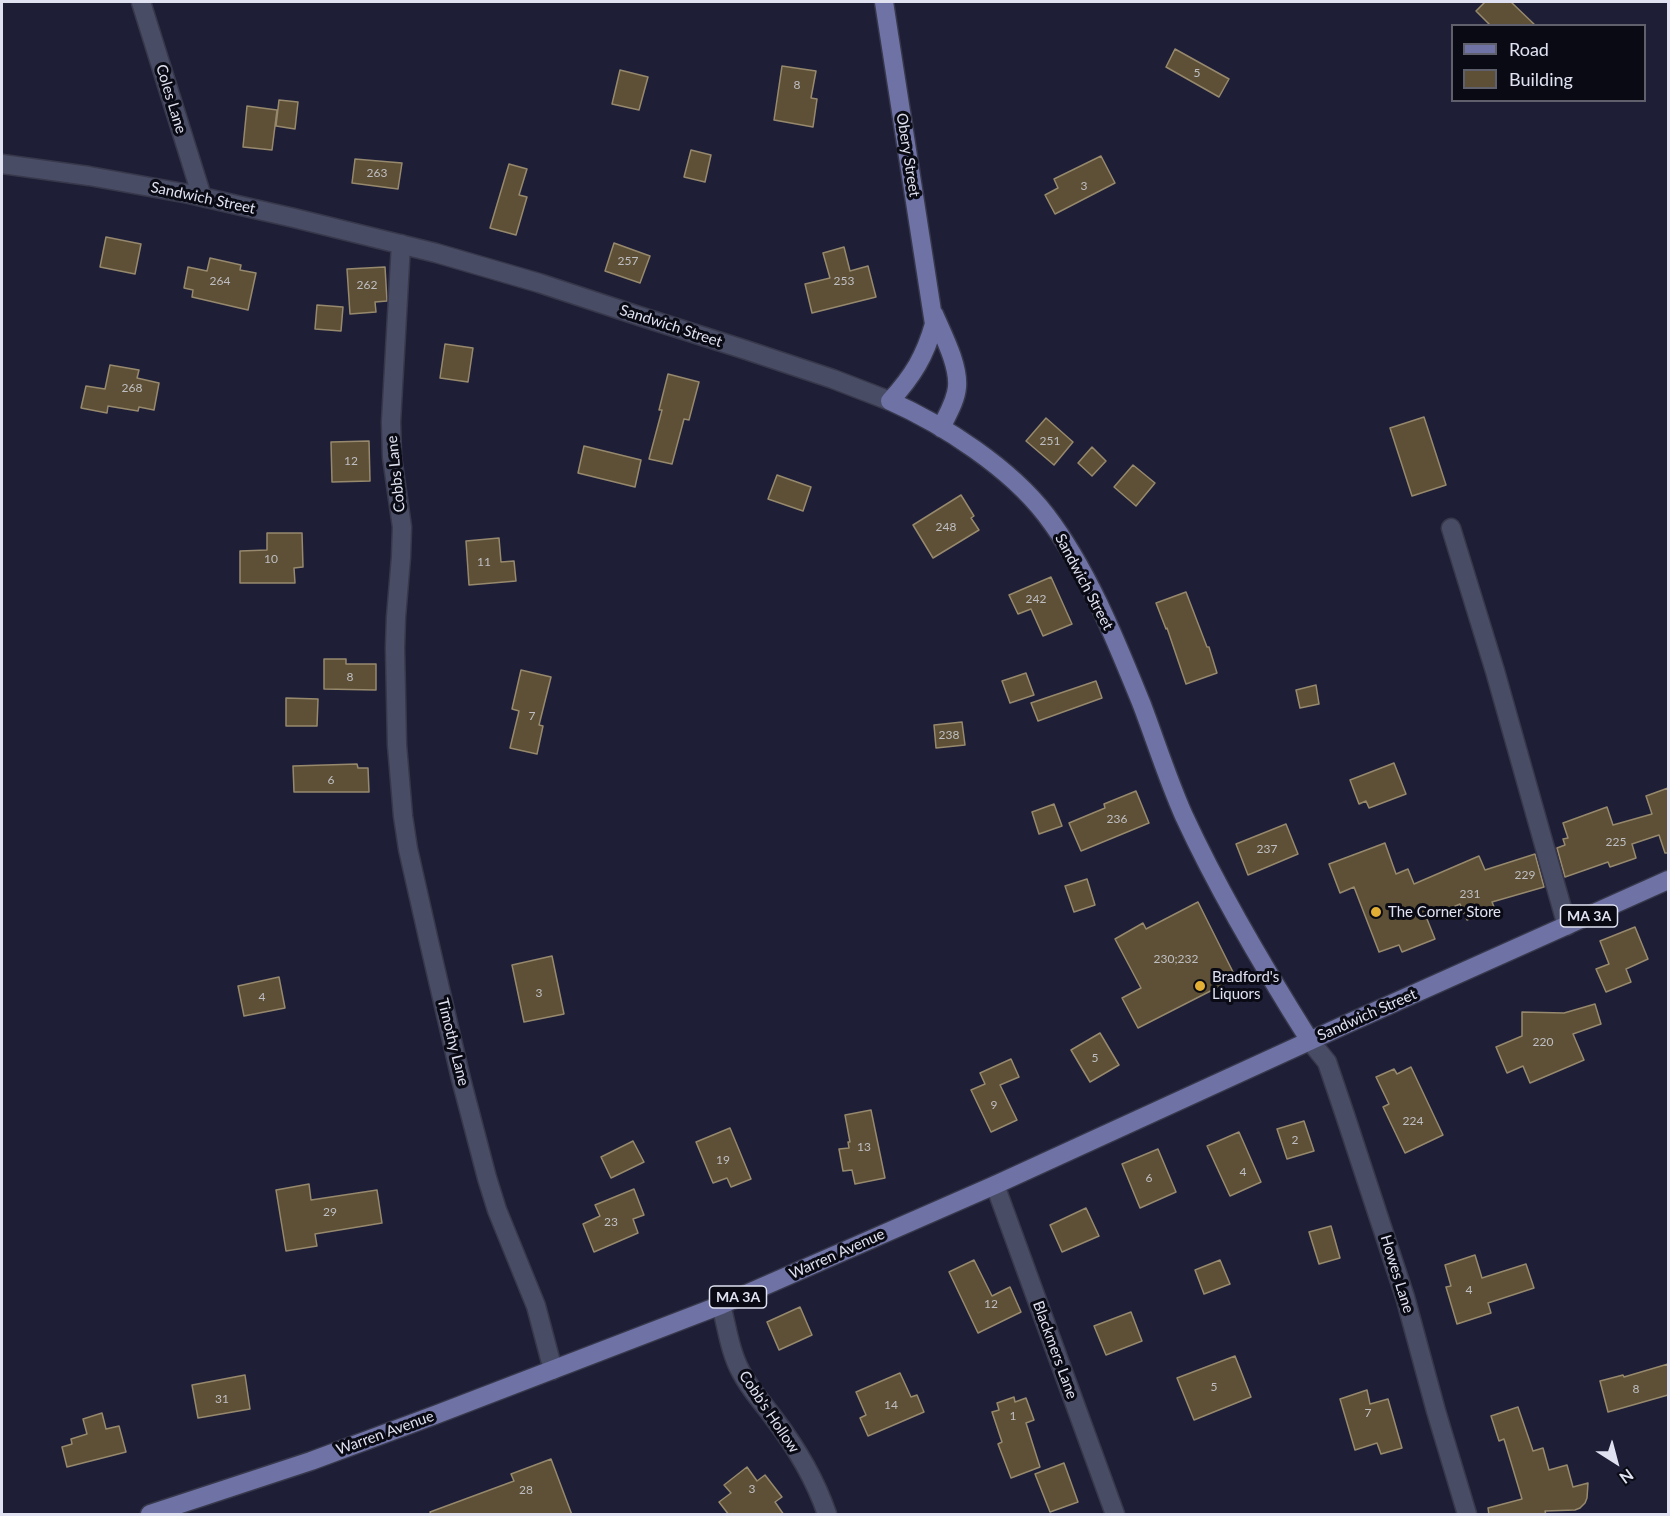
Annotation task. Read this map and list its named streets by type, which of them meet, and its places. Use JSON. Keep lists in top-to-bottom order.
{
  "streets": {
    "main road": [
      "Obery Street",
      "Sandwich Street",
      "MA 3A",
      "Warren Avenue"
    ],
    "street": [
      "Coles Lane",
      "Cobbs Lane",
      "Timothy Lane",
      "Howes Lane",
      "Blackmers Lane",
      "Cobb's Hollow"
    ]
  },
  "crossings": [
    ["Coles Lane", "Sandwich Street"],
    ["Obery Street", "Sandwich Street"],
    ["Sandwich Street", "Cobbs Lane"],
    ["Sandwich Street", "Warren Avenue"],
    ["Sandwich Street", "Howes Lane"],
    ["Cobbs Lane", "Timothy Lane"],
    ["Timothy Lane", "Warren Avenue"],
    ["Warren Avenue", "Howes Lane"],
    ["Warren Avenue", "Blackmers Lane"],
    ["Warren Avenue", "Cobb's Hollow"]
  ],
  "places": ["The Corner Store", "Bradford's Liquors"],
  "house_numbers": [
    "5",
    "8",
    "263",
    "3",
    "257",
    "264",
    "253",
    "262",
    "268",
    "251",
    "12",
    "248",
    "10",
    "11",
    "242",
    "8",
    "7",
    "238",
    "6",
    "236",
    "225",
    "237",
    "229",
    "231",
    "230;232",
    "3",
    "4",
    "220",
    "5",
    "9",
    "224",
    "2",
    "13",
    "19",
    "4",
    "6",
    "29",
    "23",
    "4",
    "12",
    "5",
    "8",
    "31",
    "14",
    "7",
    "1",
    "3",
    "28"
  ],
  "legend": ["Road", "Building"],
  "north": "bottom right"
}
